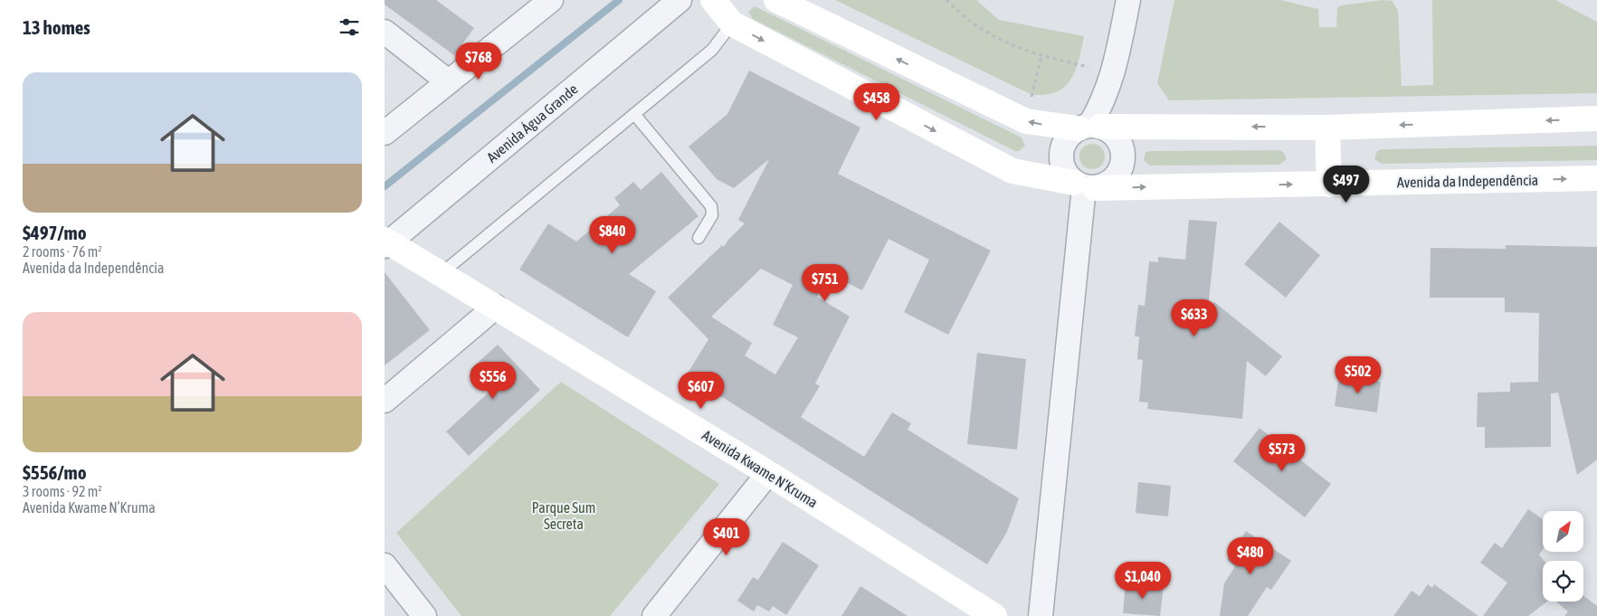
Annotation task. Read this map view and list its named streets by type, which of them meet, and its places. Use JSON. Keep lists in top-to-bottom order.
{
  "streets": {
    "street": ["Avenida Água Grande", "Avenida da Independência", "Avenida Kwame N’Kruma"]
  },
  "crossings": [
    ["Avenida Água Grande", "Avenida Kwame N’Kruma"]
  ],
  "parks": ["Parque Sum Secreta"],
  "north": "top right",
  "page": {
    "heading": "13 homes",
    "price": [
      "$768",
      "$458",
      "$497",
      "$840",
      "$751",
      "$633",
      "$502",
      "$556",
      "$607",
      "$573",
      "$401",
      "$480",
      "$1,040"
    ],
    "list": [
      {
        "name": "$497/mo",
        "note": "2 rooms · 76 m² · Avenida da Independência"
      },
      {
        "name": "$556/mo",
        "note": "3 rooms · 92 m² · Avenida Kwame N’Kruma"
      }
    ]
  }
}
